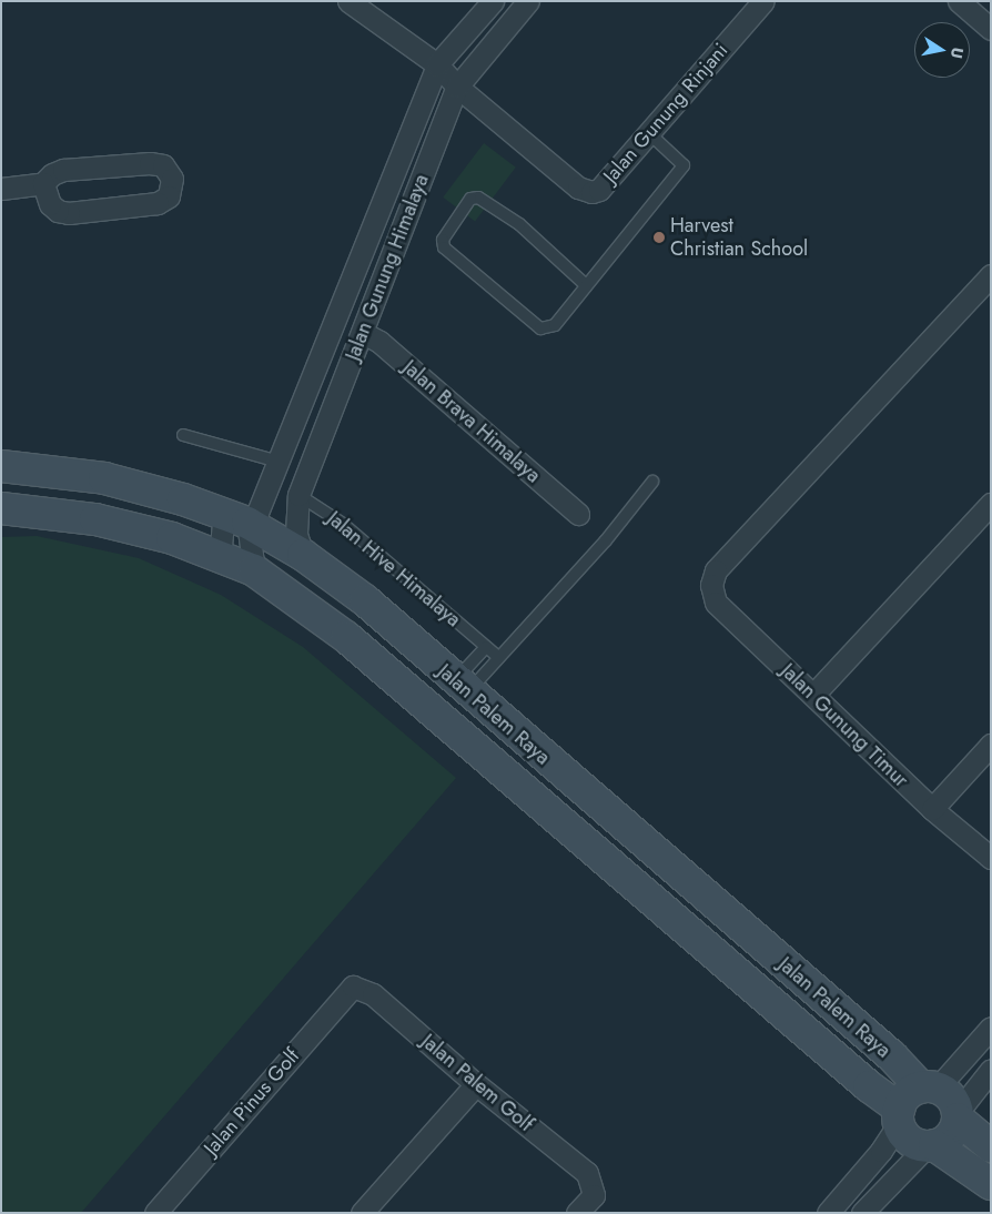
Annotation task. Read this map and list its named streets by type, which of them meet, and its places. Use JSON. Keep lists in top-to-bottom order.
{
  "streets": {
    "street": [
      "Jalan Gunung Rinjani",
      "Jalan Gunung Himalaya",
      "Jalan Brava Himalaya",
      "Jalan Palem Raya",
      "Jalan Gunung Timur",
      "Jalan Palem Golf",
      "Jalan Pinus Golf"
    ],
    "lane": ["Jalan Hive Himalaya"]
  },
  "crossings": [
    ["Jalan Gunung Rinjani", "Jalan Gunung Himalaya"],
    ["Jalan Gunung Himalaya", "Jalan Brava Himalaya"],
    ["Jalan Gunung Himalaya", "Jalan Hive Himalaya"],
    ["Jalan Gunung Himalaya", "Jalan Palem Raya"],
    ["Jalan Palem Golf", "Jalan Pinus Golf"]
  ],
  "places": ["Harvest Christian School"],
  "north": "right"
}
